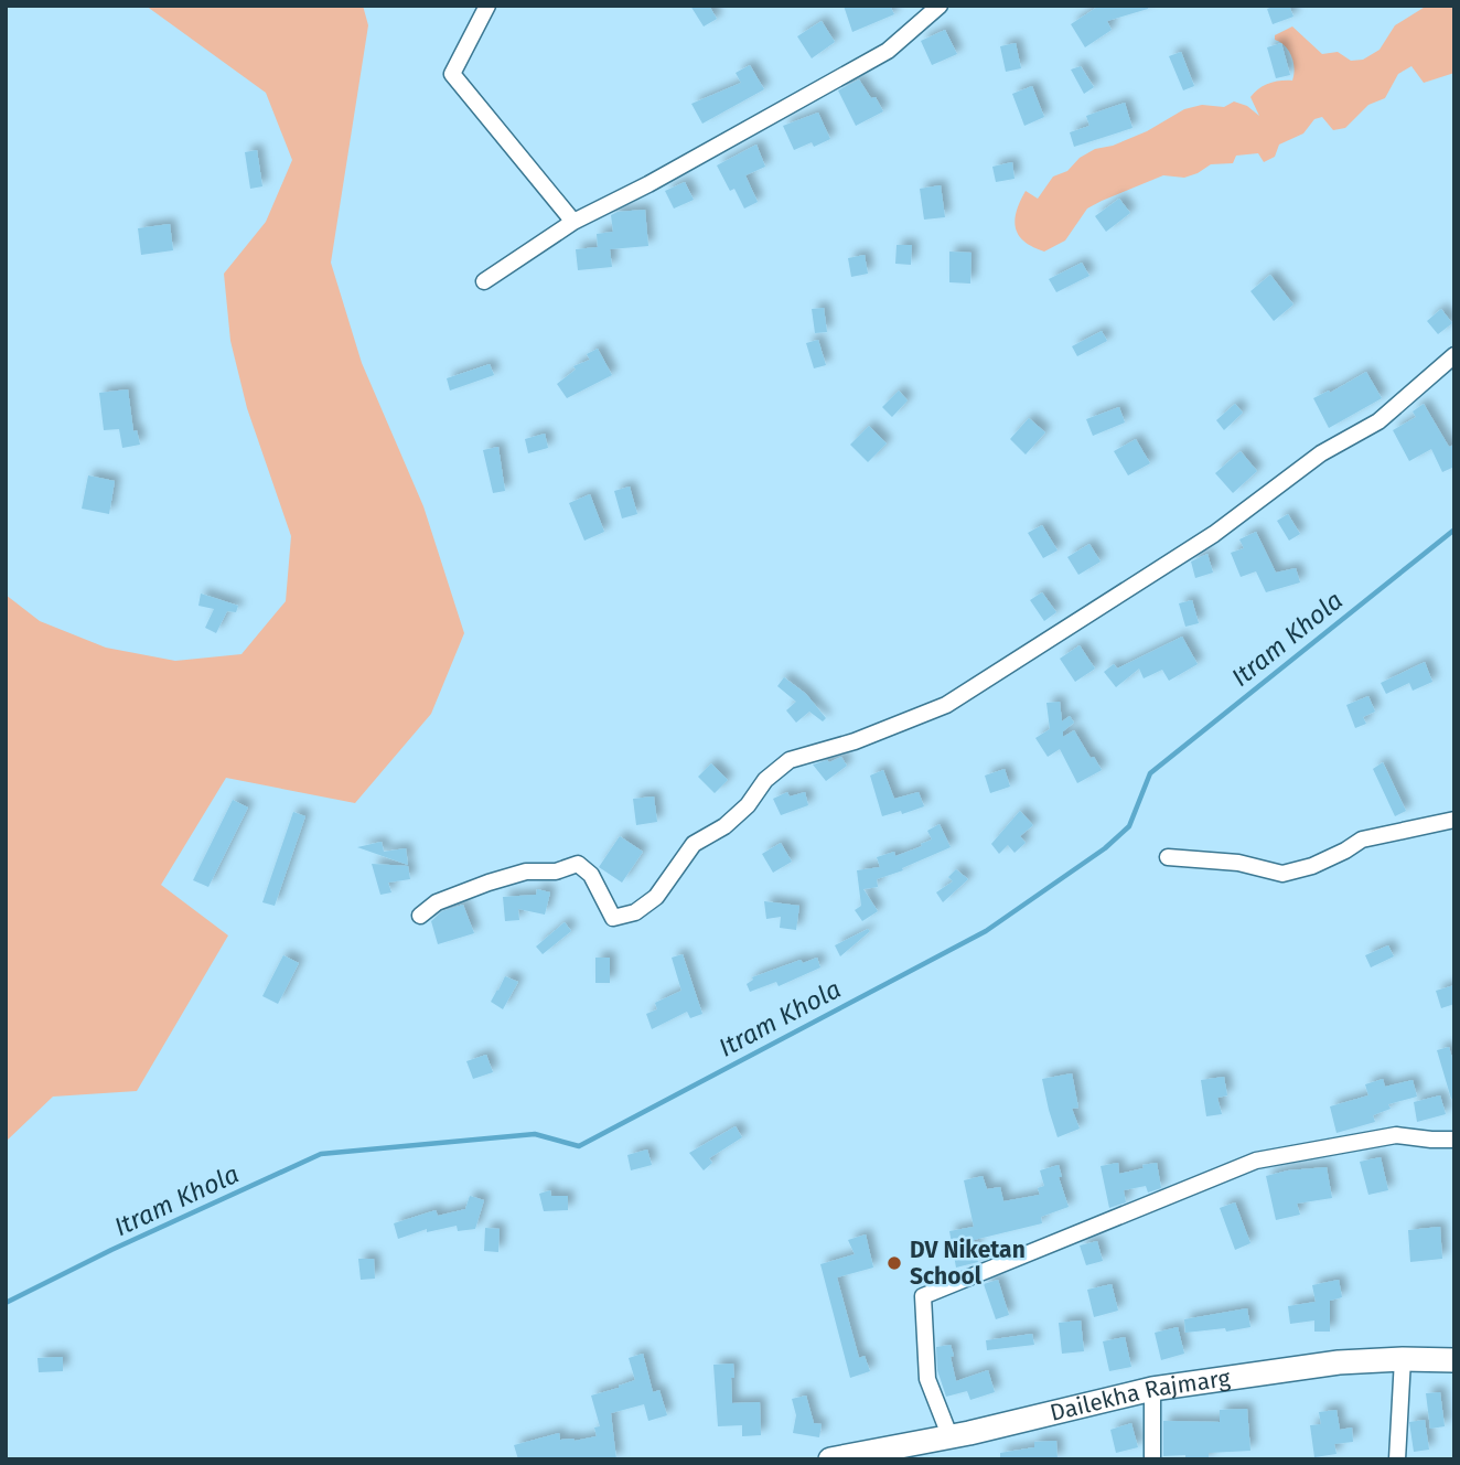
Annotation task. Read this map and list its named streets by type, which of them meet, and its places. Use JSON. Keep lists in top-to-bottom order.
{
  "streets": {
    "main road": ["Dailekha Rajmarg"]
  },
  "water": ["Itram Khola"],
  "places": ["DV Niketan School"]
}
